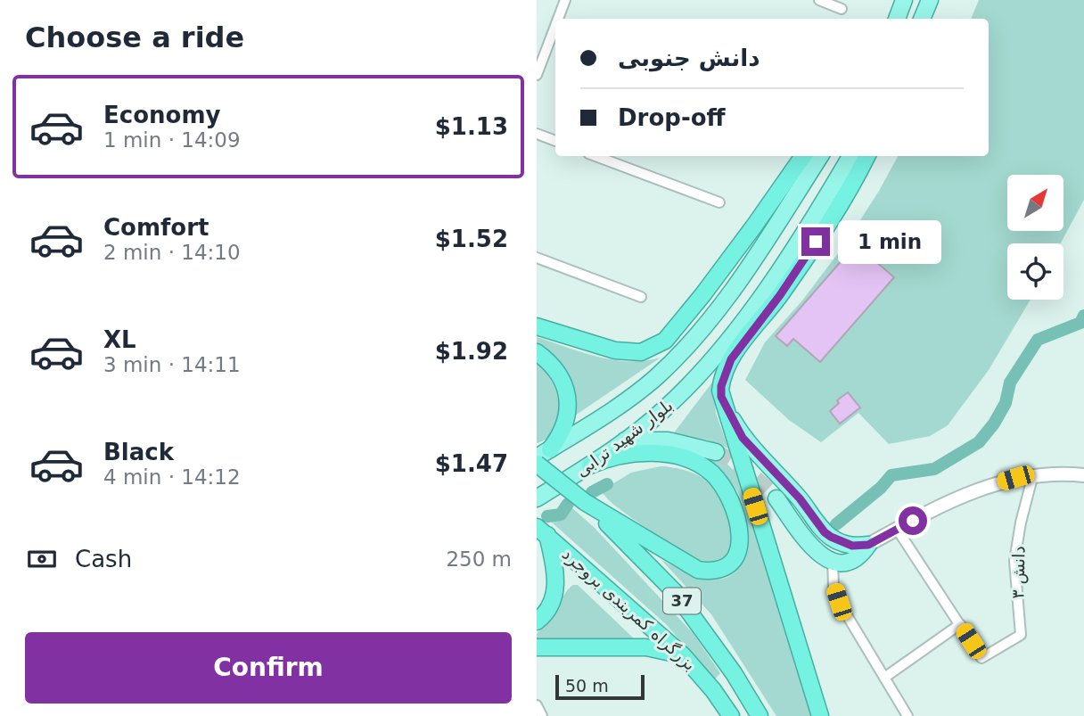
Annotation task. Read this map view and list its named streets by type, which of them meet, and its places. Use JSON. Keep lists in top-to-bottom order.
{
  "streets": {
    "highway": ["37", "بزرگراه کمربندی بروجرد"],
    "main road": ["بلوار شهید ترابی"],
    "street": ["دانش ۳"]
  },
  "crossings": [
    ["37", "بزرگراه کمربندی بروجرد"]
  ],
  "scale_bar": "50 m",
  "north": "top right",
  "page": {
    "heading": "Choose a ride",
    "banner": ["دانش جنوبی", "Drop-off"],
    "list": [
      {
        "name": "Economy",
        "note": "1 min · 14:09",
        "value": "$1.13"
      },
      {
        "name": "Comfort",
        "note": "2 min · 14:10",
        "value": "$1.52"
      },
      {
        "name": "XL",
        "note": "3 min · 14:11",
        "value": "$1.92"
      },
      {
        "name": "Black",
        "note": "4 min · 14:12",
        "value": "$1.47"
      }
    ],
    "bubble": "1 min",
    "pay": ["Cash", "250 m"],
    "buttons": "Confirm",
    "scale": "50 m"
  }
}
